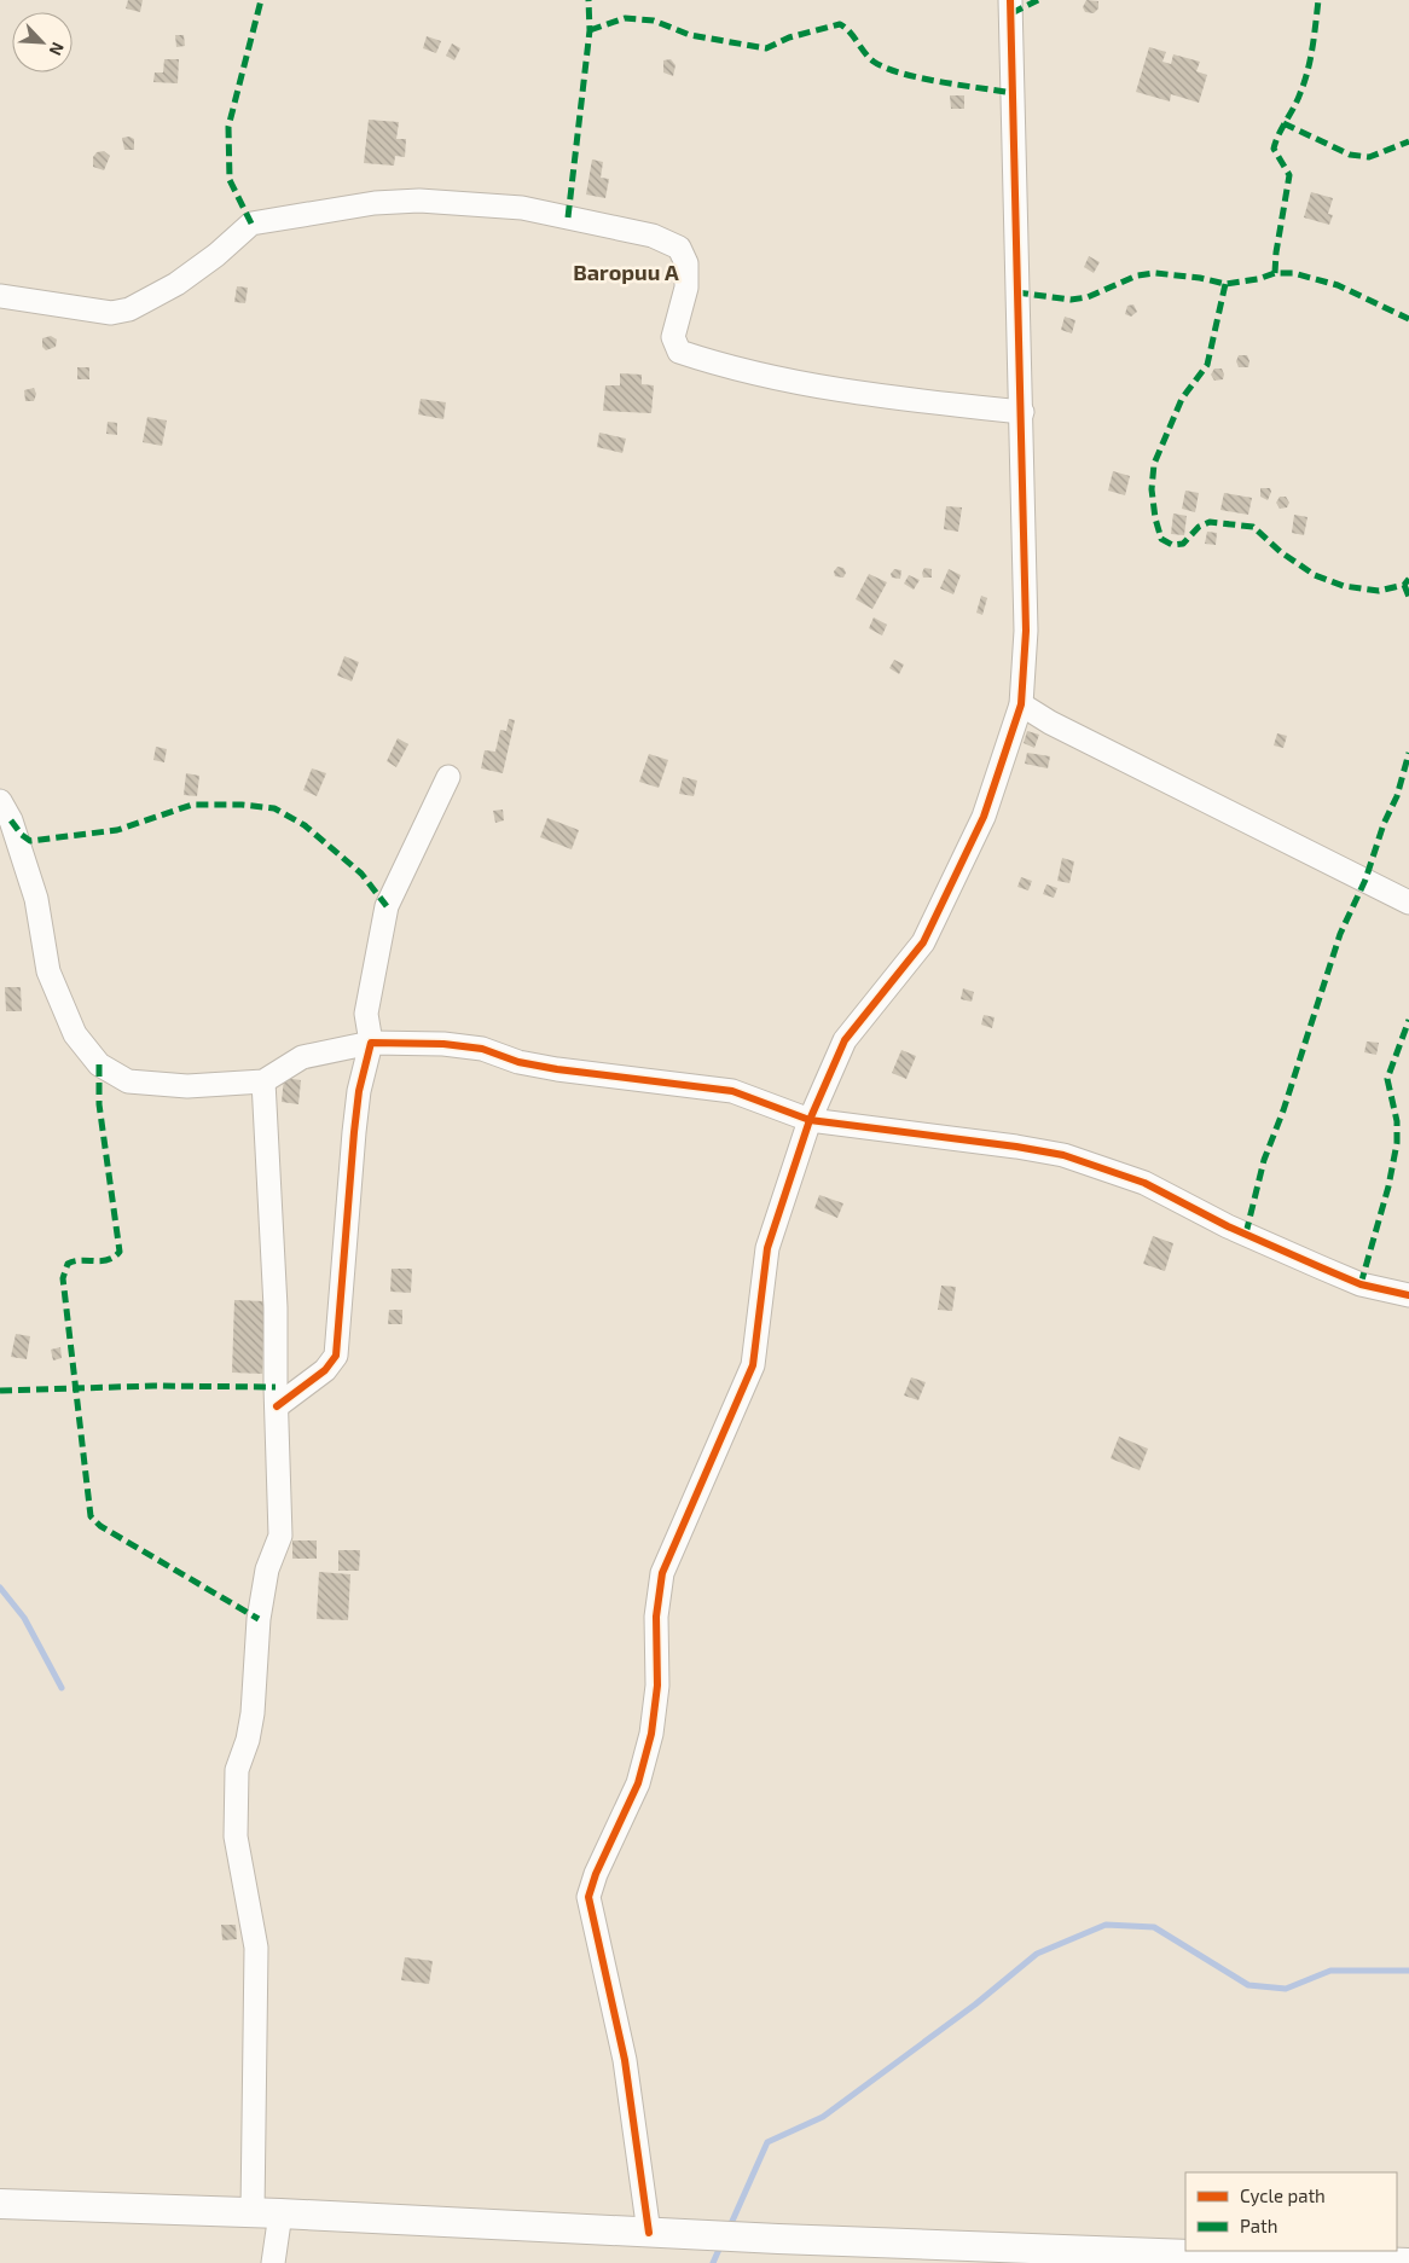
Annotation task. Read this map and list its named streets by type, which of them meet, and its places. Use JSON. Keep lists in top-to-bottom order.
{
  "districts": ["Baropuu A"],
  "legend": ["Cycle path", "Path"],
  "north": "bottom right"
}
